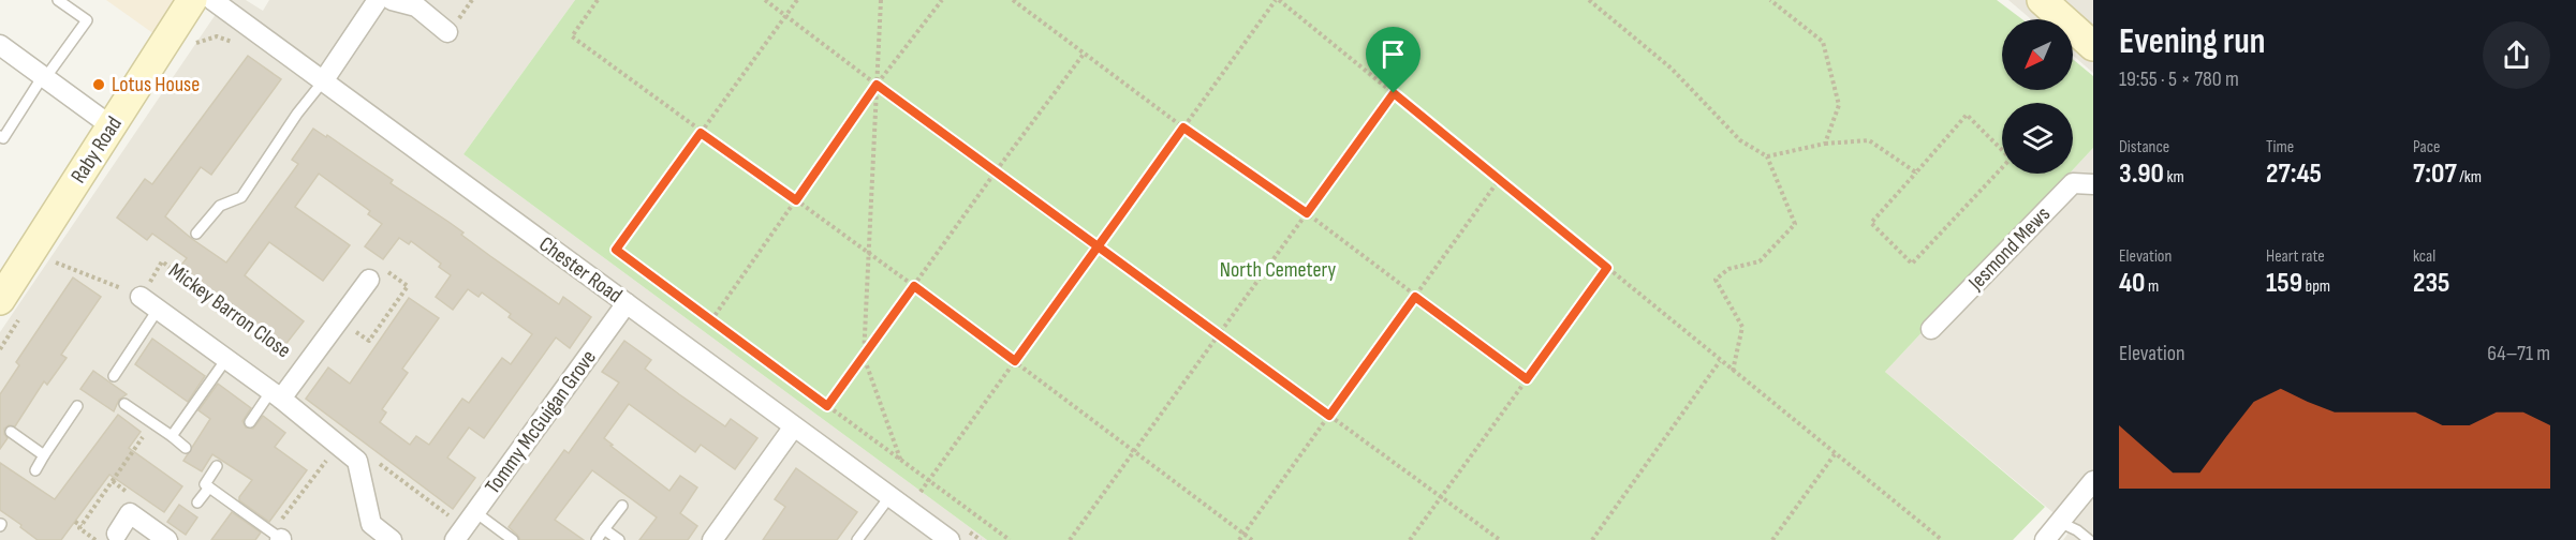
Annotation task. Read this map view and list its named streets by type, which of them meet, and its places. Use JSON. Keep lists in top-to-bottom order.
{
  "streets": {
    "street": [
      "Raby Road",
      "Jesmond Mews",
      "Chester Road",
      "Mickey Barron Close",
      "Tommy McGuigan Grove"
    ]
  },
  "crossings": [
    ["Chester Road", "Tommy McGuigan Grove"]
  ],
  "parks": ["North Cemetery"],
  "places": ["Lotus House"],
  "north": "bottom left",
  "page": {
    "heading": ["Evening run", "19:55 · 5 × 780 m"],
    "stats": [
      ["Distance", "3.90 km"],
      ["Time", "27:45"],
      ["Pace", "7:07 /km"],
      ["Elevation", "40 m"],
      ["Heart rate", "159 bpm"],
      ["kcal", "235"]
    ],
    "chart": ["Elevation", "64–71 m"]
  }
}
